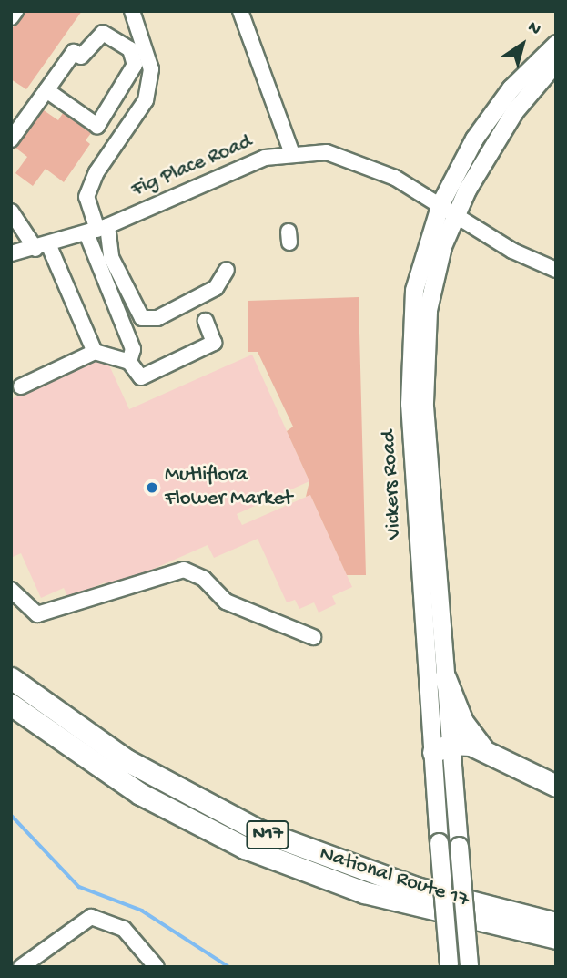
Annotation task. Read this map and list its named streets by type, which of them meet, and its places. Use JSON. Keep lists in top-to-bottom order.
{
  "streets": {
    "highway": ["N17", "National Route 17"],
    "main road": ["Vickers Road"],
    "street": ["Fig Place Road"]
  },
  "crossings": [
    ["Fig Place Road", "Vickers Road"]
  ],
  "places": ["Mutliflora Flower Market"],
  "north": "top right"
}
